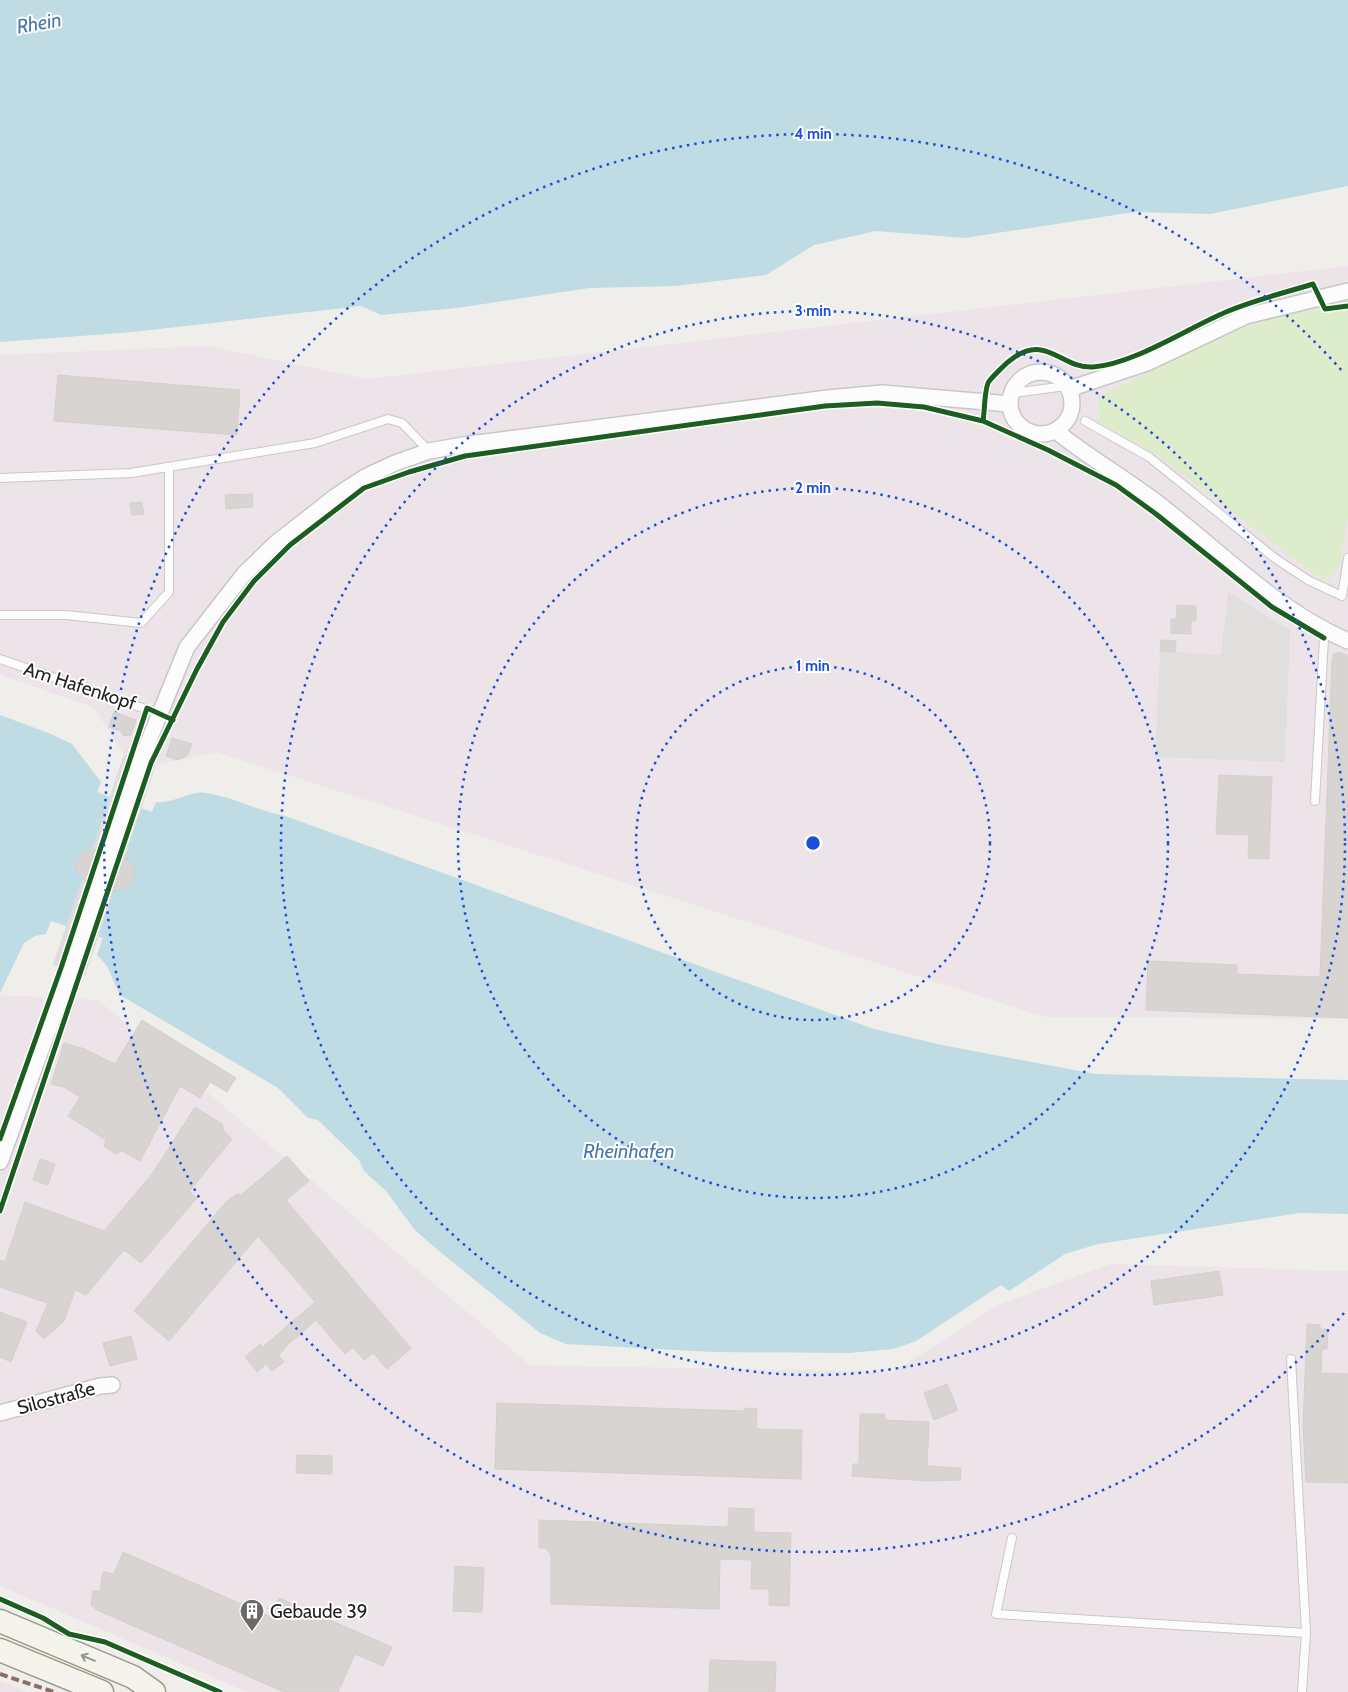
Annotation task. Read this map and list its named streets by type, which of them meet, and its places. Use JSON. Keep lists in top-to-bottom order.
{
  "streets": {
    "street": ["Silostraße"],
    "lane": ["Am Hafenkopf"]
  },
  "water": ["Rhein", "Rheinhafen"],
  "places": {
    "building": ["Gebaude 39"]
  },
  "rings": [
    "4 min",
    "3 min",
    "2 min",
    "1 min"
  ]
}
